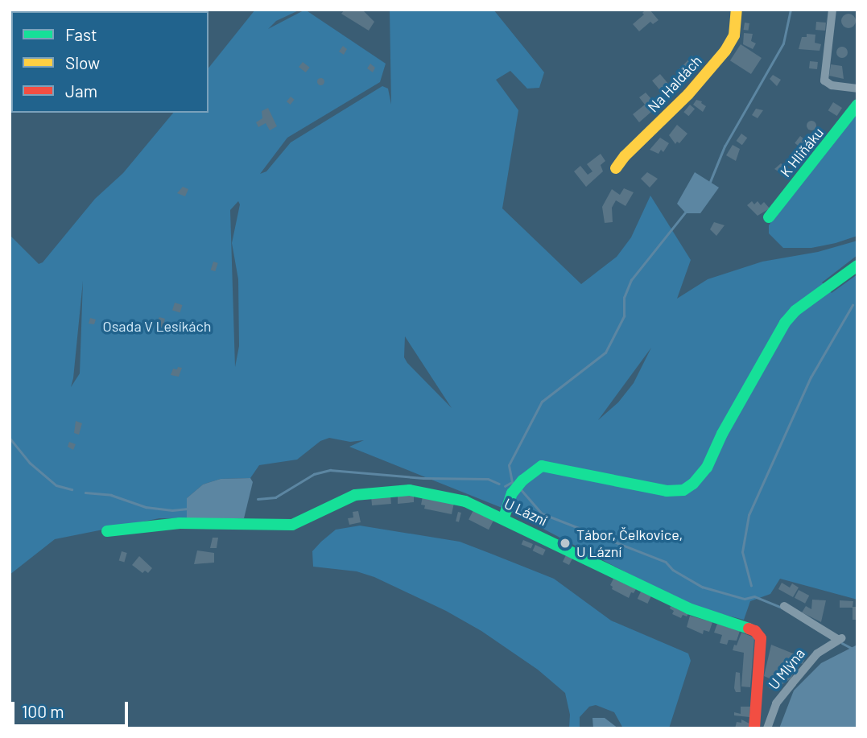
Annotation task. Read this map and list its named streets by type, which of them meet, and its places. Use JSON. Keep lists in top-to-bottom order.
{
  "streets": {
    "street": [
      "Na Haldách",
      "K Hliňáku",
      "U Lázní",
      "U Mlýna"
    ]
  },
  "parks": ["Osada V Lesíkách"],
  "places": ["Tábor, Čelkovice, U Lázní"],
  "legend": ["Fast", "Slow", "Jam"],
  "scale_bar": "100 m"
}
